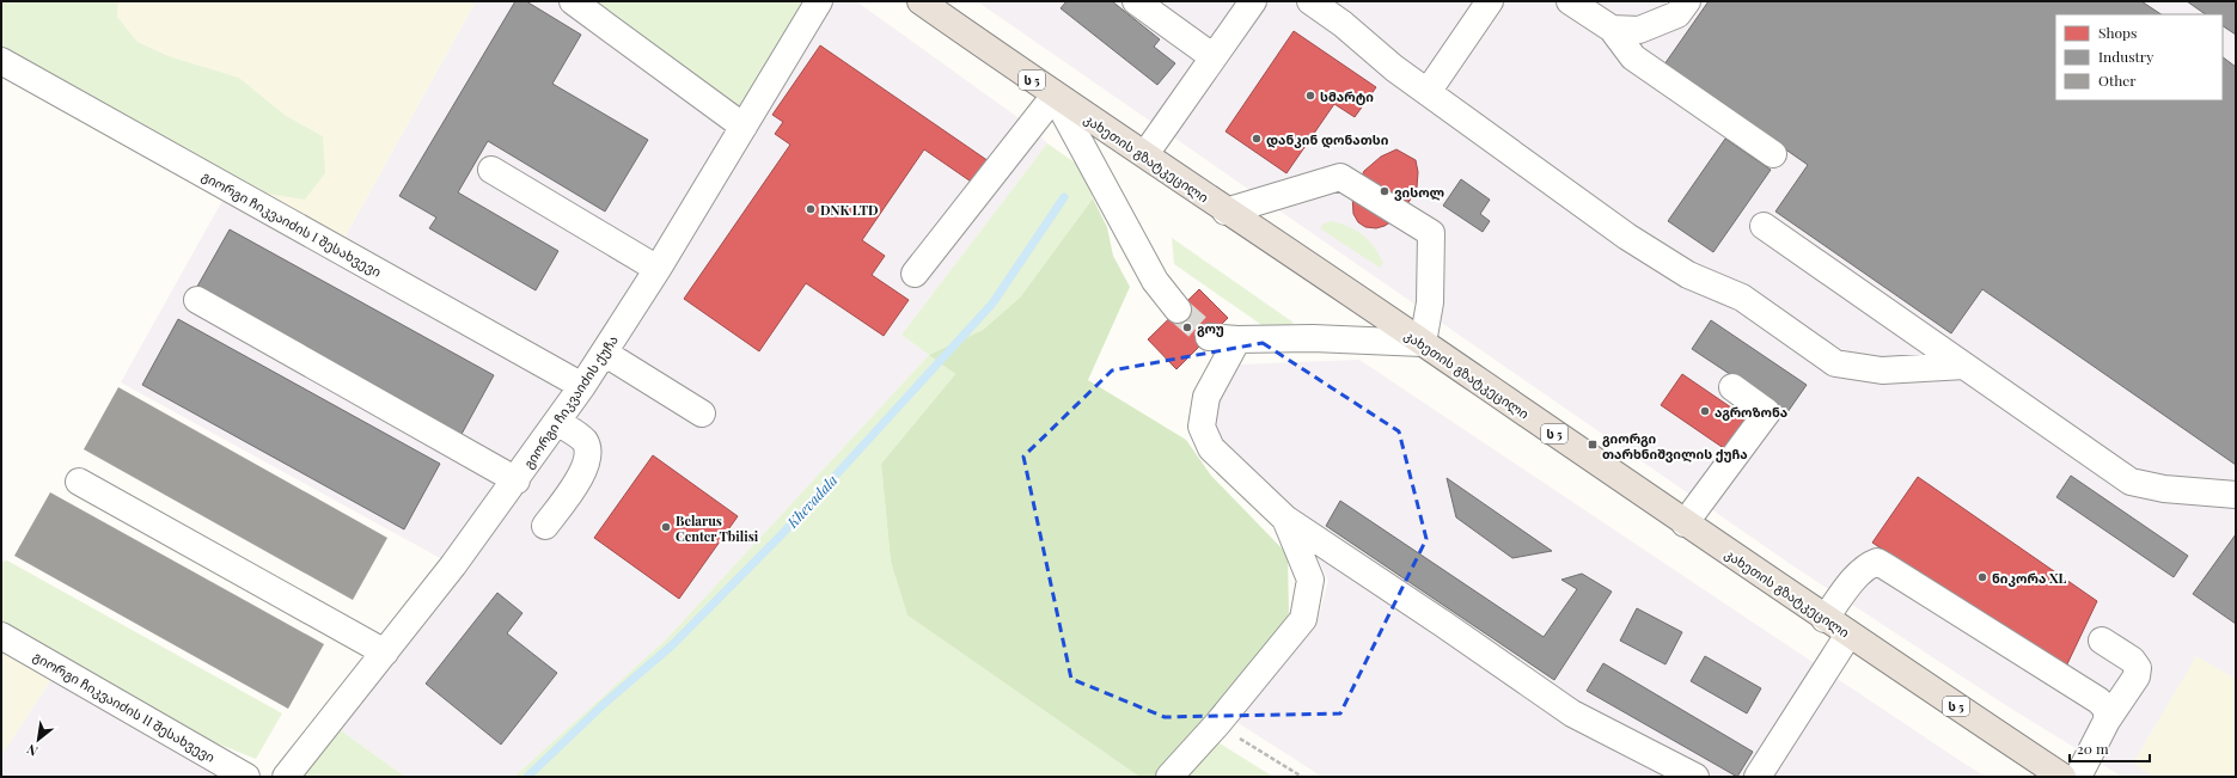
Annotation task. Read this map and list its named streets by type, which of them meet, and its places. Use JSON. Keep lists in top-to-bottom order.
{
  "streets": {
    "highway": ["ს 5", "კახეთის გზატკეცილი"],
    "street": ["გიორგი ჩიკვაიძის I შესახვევი", "გიორგი ჩიკვაიძის ქუჩა", "გიორგი ჩიკვაიძის II შესახვევი"]
  },
  "crossings": [
    ["გიორგი ჩიკვაიძის I შესახვევი", "გიორგი ჩიკვაიძის ქუჩა"]
  ],
  "water": ["Khevadala"],
  "places": {
    "other": [
      "სმარტი",
      "დანკინ დონათსი",
      "ვისოლ",
      "DNK LTD",
      "გოუ",
      "აგროზონა",
      "Belarus Center Tbilisi",
      "ნიკორა XL"
    ],
    "transit": ["გიორგი თარხნიშვილის ქუჩა"]
  },
  "legend": ["Shops", "Industry", "Other"],
  "scale_bar": "20 m",
  "north": "bottom left"
}
